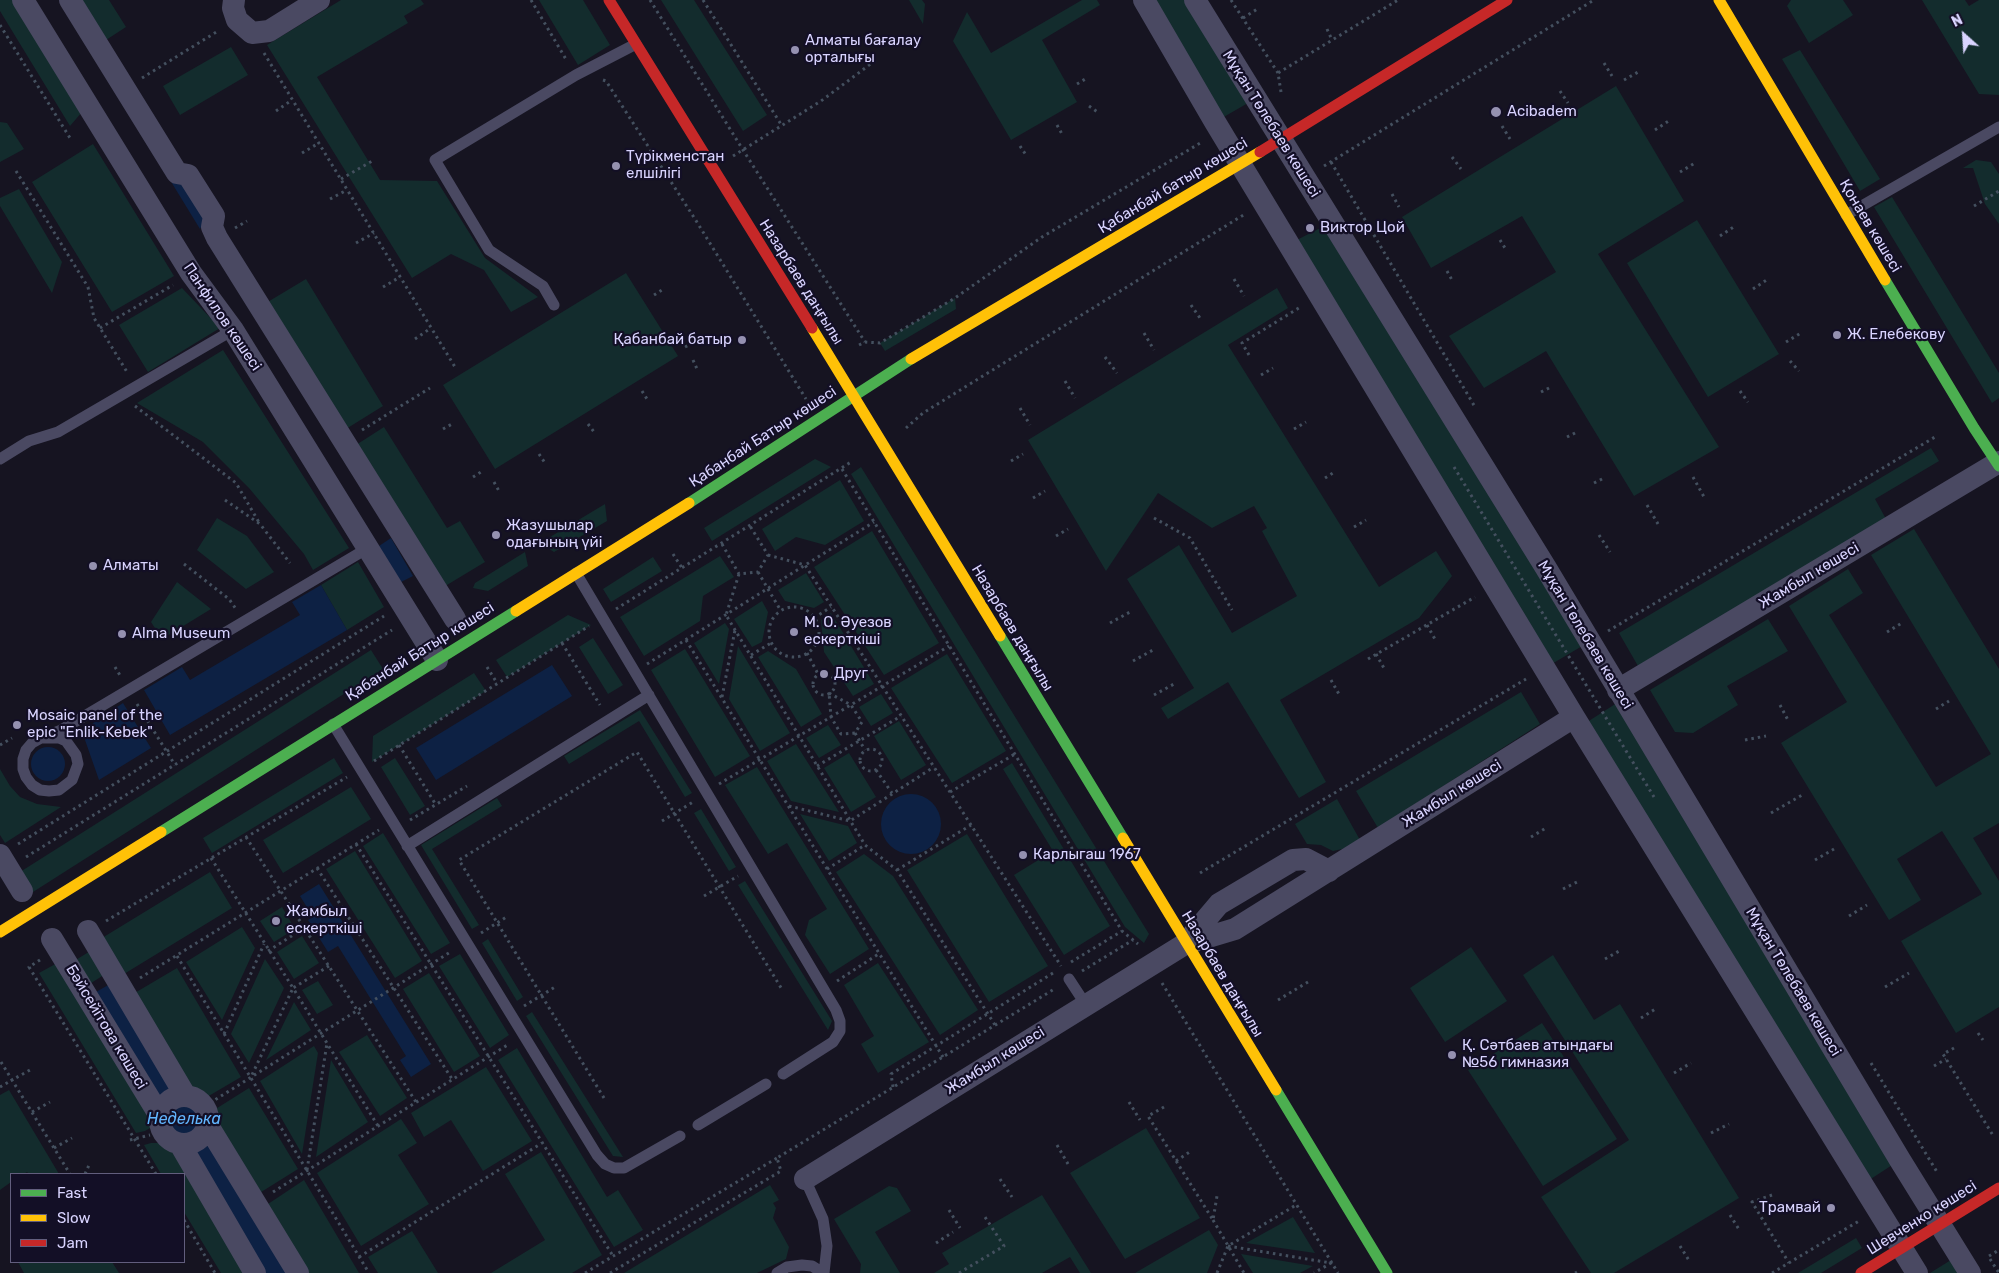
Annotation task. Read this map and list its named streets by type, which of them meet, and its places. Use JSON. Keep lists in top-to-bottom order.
{
  "streets": {
    "street": [
      "Мұқан Төлебаев көшесі",
      "Қабанбай батыр көшесі",
      "Қонаев көшесі",
      "Назарбаев даңғылы",
      "Панфилов көшесі",
      "Қабанбай Батыр көшесі",
      "Жамбыл көшесі",
      "Бәйсейітова көшесі",
      "Шевченко көшесі"
    ]
  },
  "crossings": [
    ["Мұқан Төлебаев көшесі", "Қабанбай батыр көшесі"],
    ["Мұқан Төлебаев көшесі", "Жамбыл көшесі"],
    ["Мұқан Төлебаев көшесі", "Шевченко көшесі"],
    ["Қабанбай батыр көшесі", "Назарбаев даңғылы"],
    ["Қабанбай батыр көшесі", "Қабанбай Батыр көшесі"],
    ["Қонаев көшесі", "Жамбыл көшесі"],
    ["Назарбаев даңғылы", "Қабанбай Батыр көшесі"],
    ["Назарбаев даңғылы", "Жамбыл көшесі"],
    ["Панфилов көшесі", "Қабанбай Батыр көшесі"]
  ],
  "water": ["Неделька"],
  "places": [
    "Алматы бағалау орталығы",
    "Acibadem",
    "Түрікменстан елшілігі",
    "Виктор Цой",
    "Ж. Елебекову",
    "Қабанбай батыр",
    "Жазушылар одағының үйі",
    "Алматы",
    "М. О. Әуезов ескерткіші",
    "Alma Museum",
    "Друг",
    "Mosaic panel of the epic \"Enlik-Kebek\"",
    "Карлыгаш 1967",
    "Жамбыл ескерткіші",
    "Қ. Сәтбаев атындағы №56 гимназия",
    "Трамвай"
  ],
  "legend": ["Fast", "Slow", "Jam"],
  "north": "top left"
}
